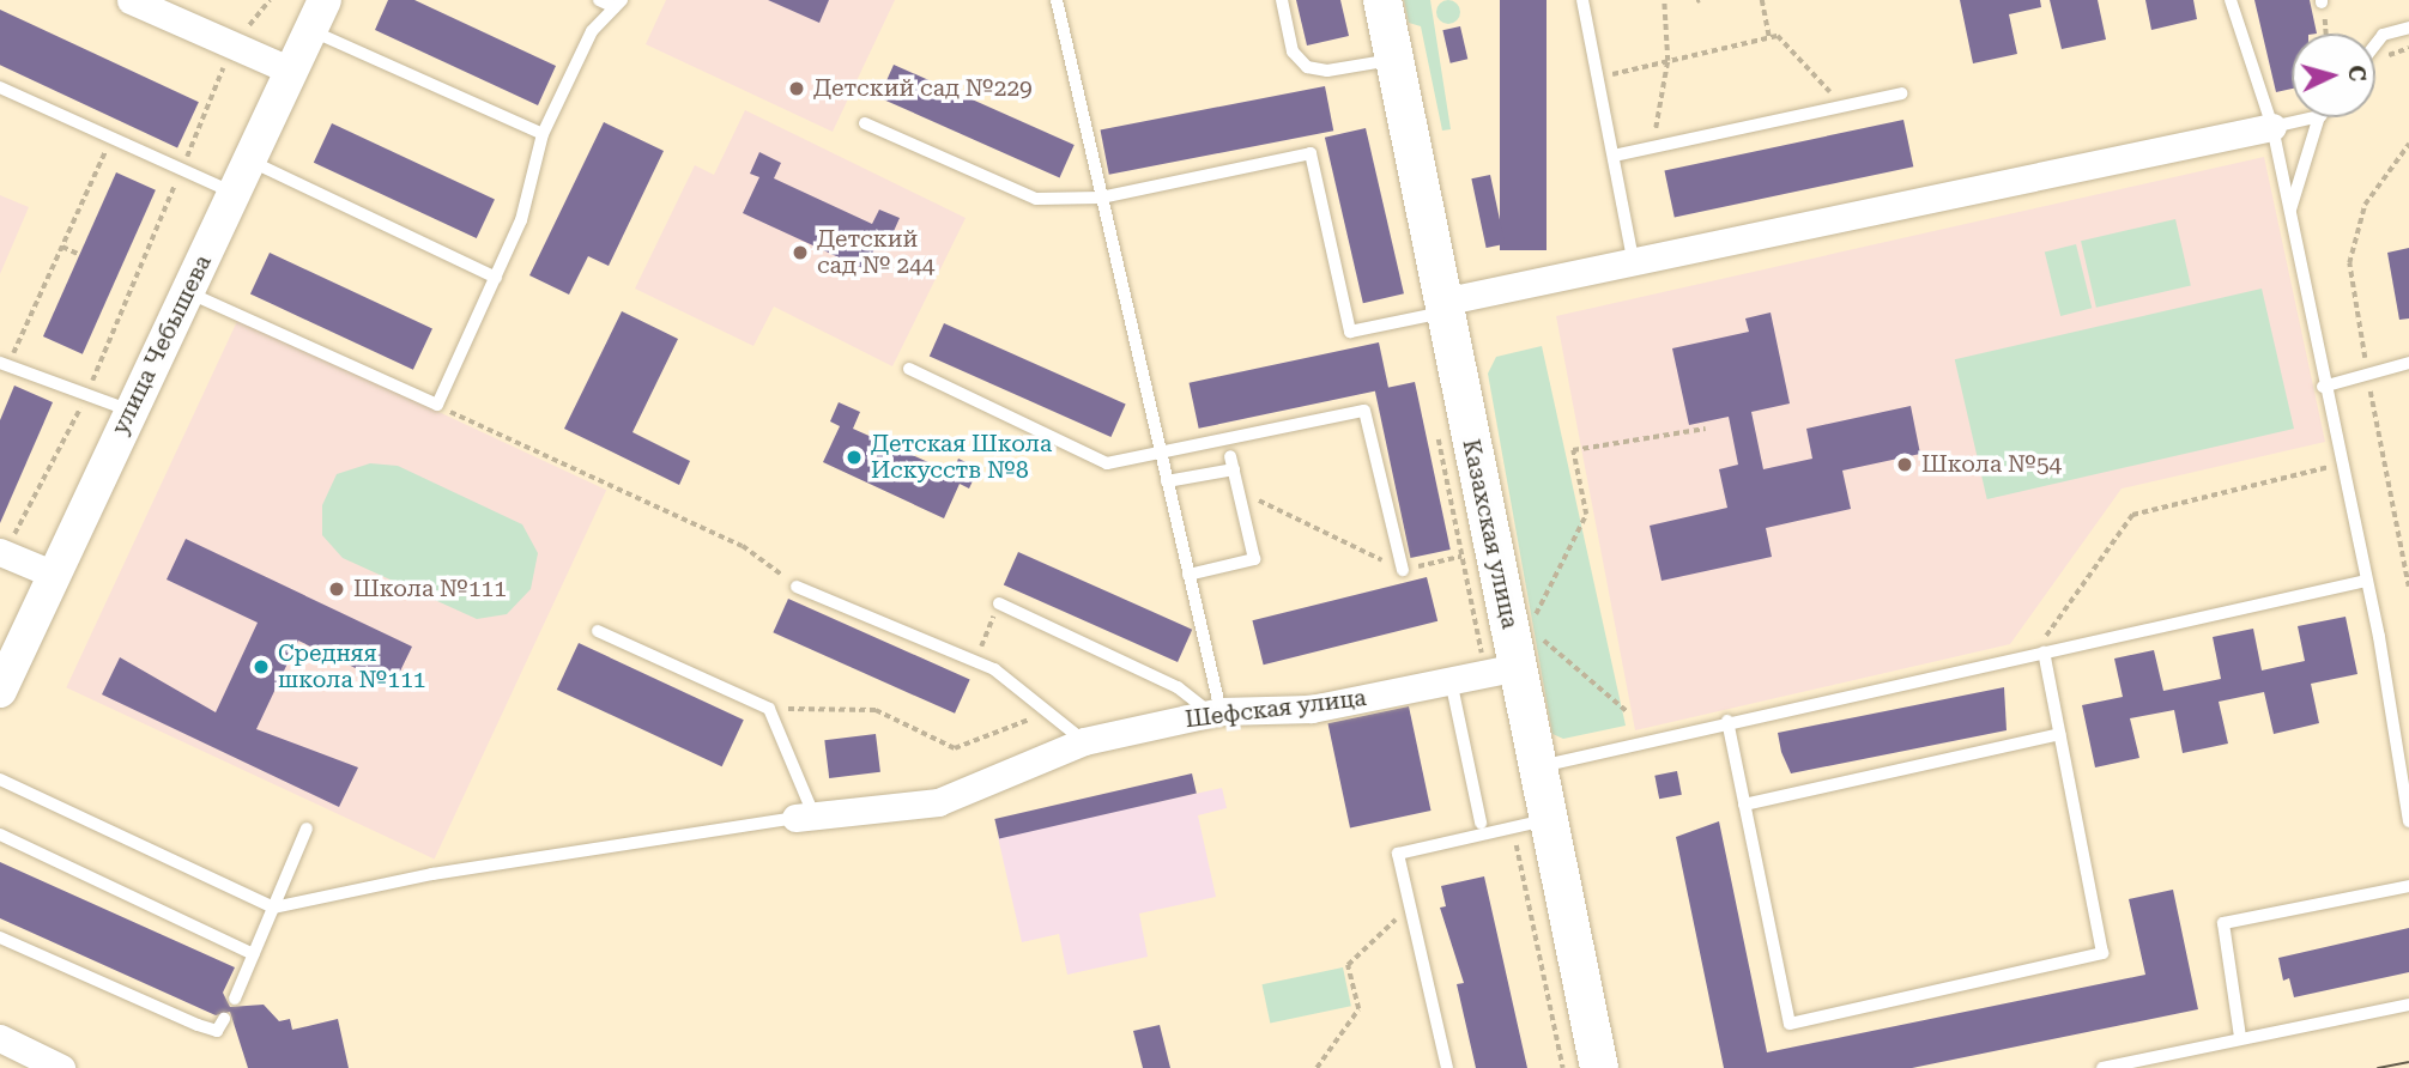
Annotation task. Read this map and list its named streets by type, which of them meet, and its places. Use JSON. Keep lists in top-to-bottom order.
{
  "streets": {
    "main road": ["Казахская улица"],
    "street": ["улица Чебышева", "Шефская улица"]
  },
  "crossings": [
    ["Казахская улица", "Шефская улица"]
  ],
  "places": [
    "Детский сад №229",
    "Детский сад № 244",
    "Детская Школа Искусств №8",
    "Школа №54",
    "Школа №111",
    "Средняя школа №111"
  ],
  "north": "right"
}
